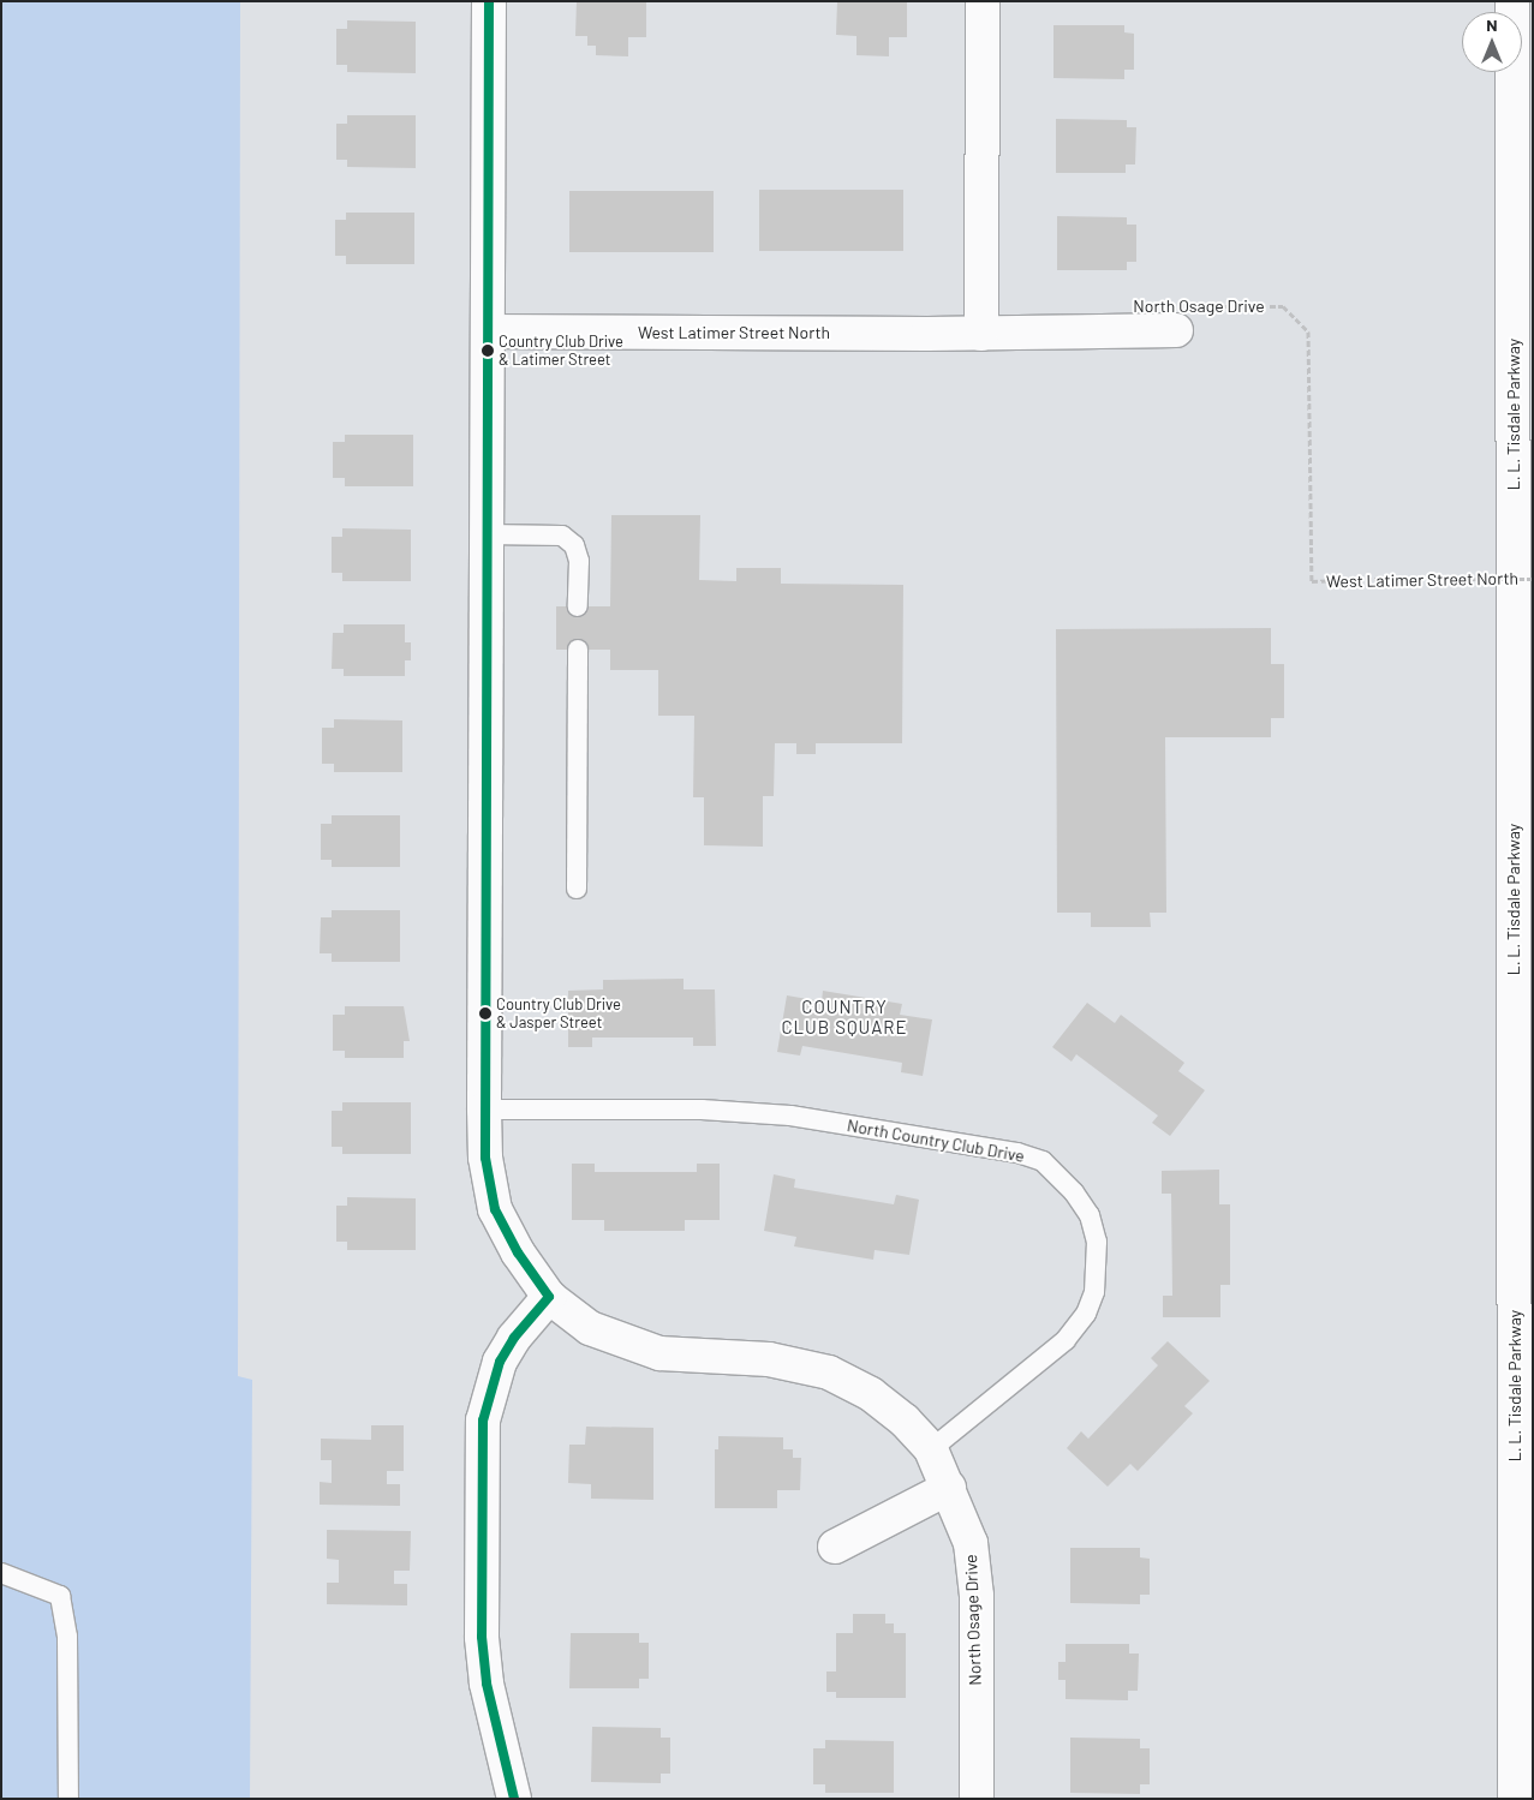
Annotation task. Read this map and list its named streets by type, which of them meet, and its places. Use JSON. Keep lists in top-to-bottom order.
{
  "streets": {
    "main road": ["North Osage Drive", "West Latimer Street North", "L. L. Tisdale Parkway"],
    "lane": ["North Country Club Drive"]
  },
  "crossings": [
    ["North Osage Drive", "West Latimer Street North"],
    ["North Osage Drive", "North Country Club Drive"]
  ],
  "districts": ["COUNTRY CLUB SQUARE"],
  "places": ["Country Club Drive & Latimer Street", "Country Club Drive & Jasper Street"],
  "north": "top"
}
